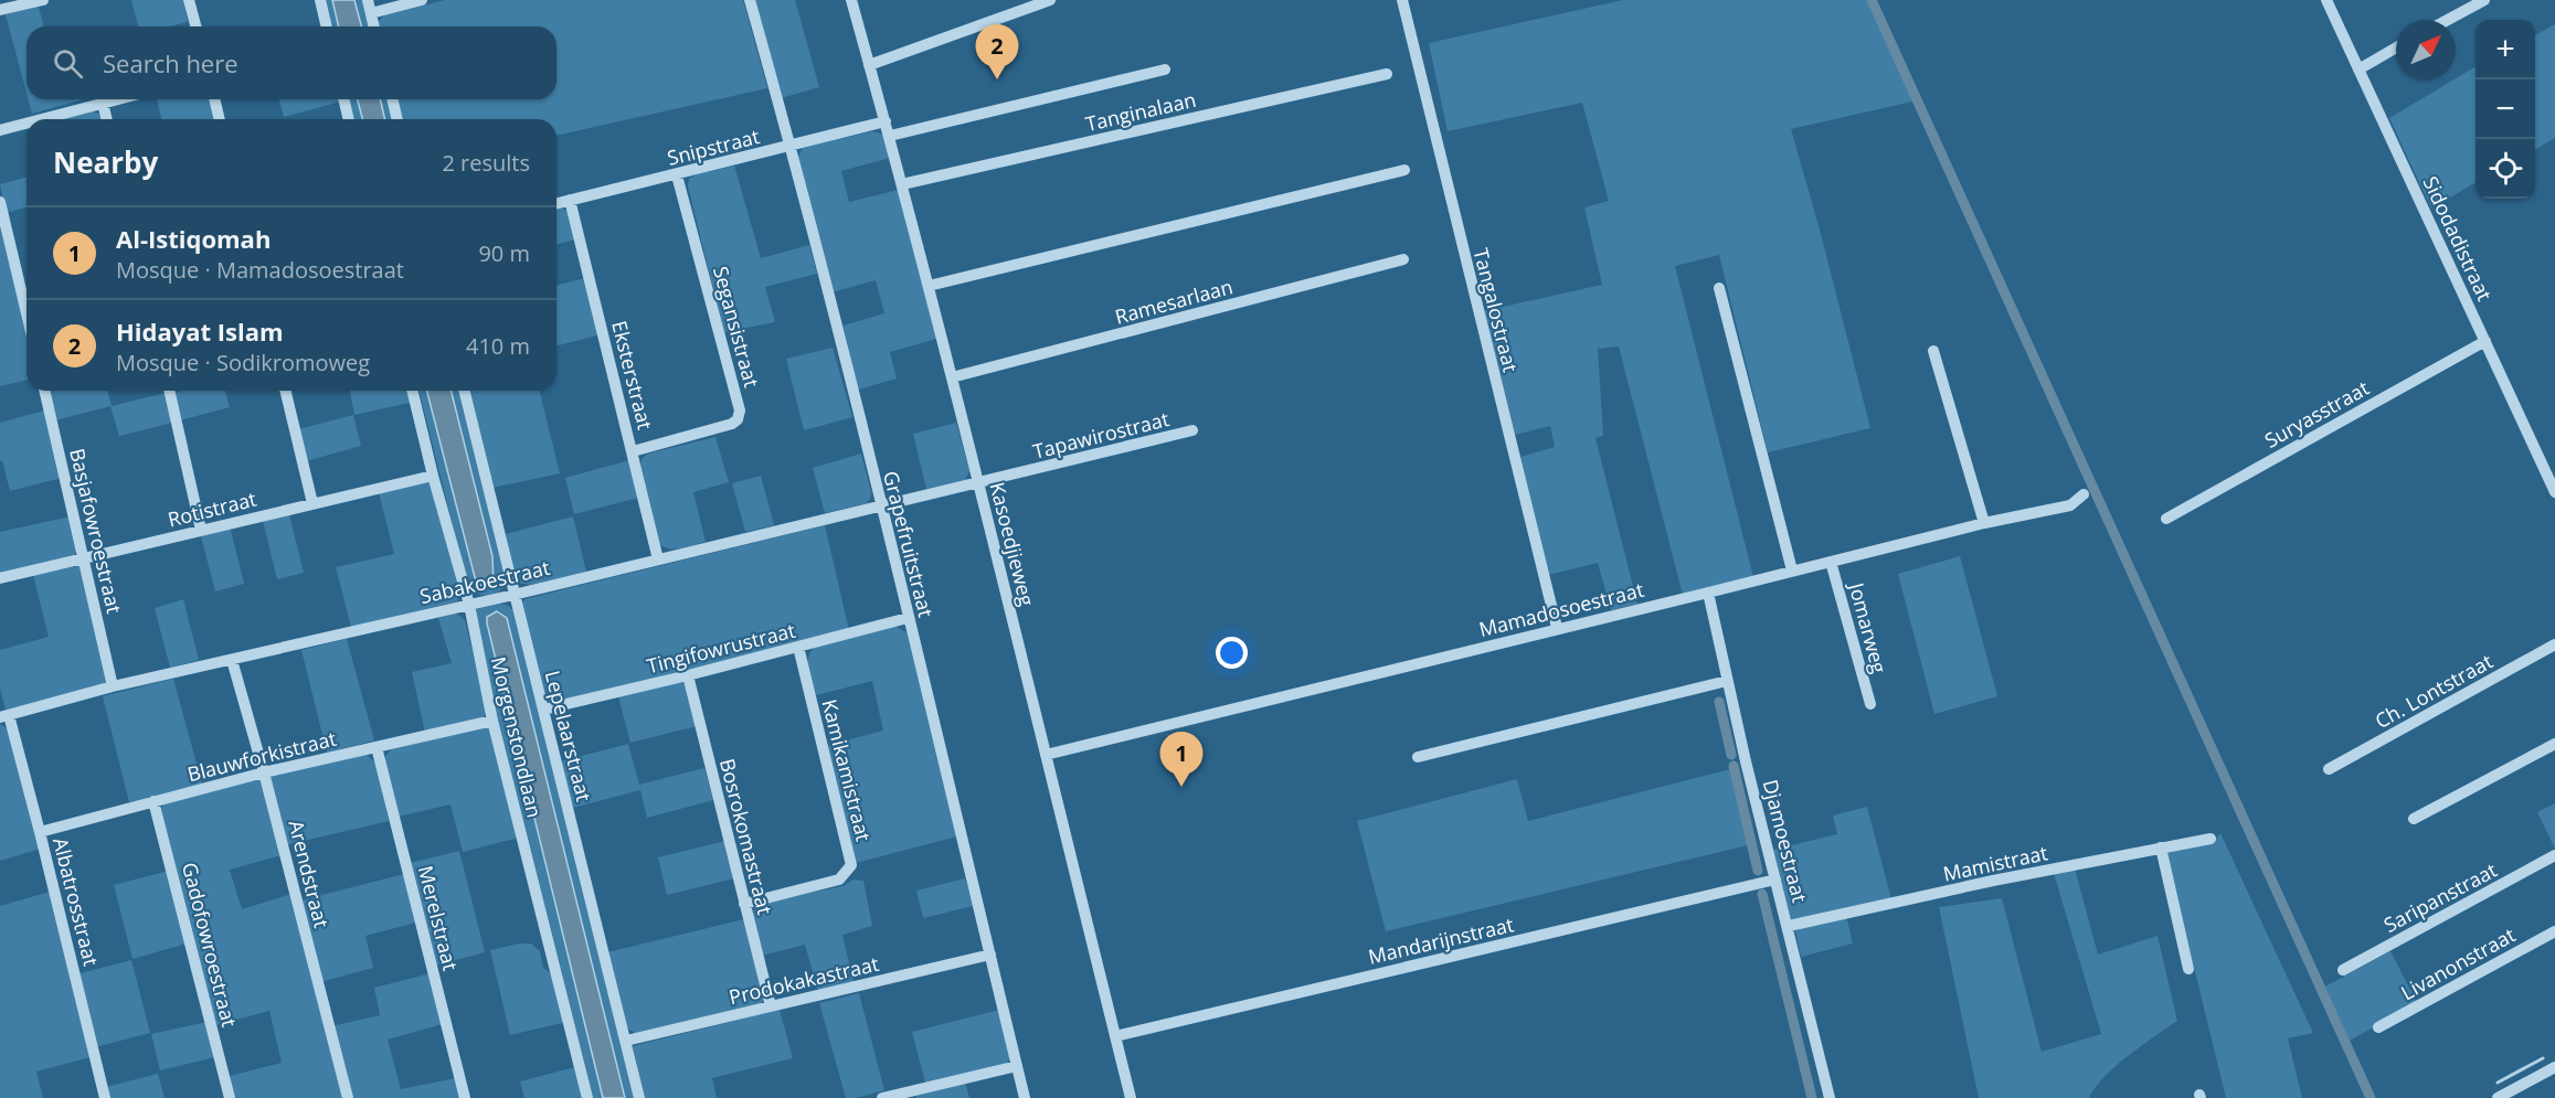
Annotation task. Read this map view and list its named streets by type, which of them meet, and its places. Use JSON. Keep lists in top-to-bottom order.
{
  "streets": {
    "street": [
      "Tanginalaan",
      "Snipstraat",
      "Sidodadistraat",
      "Ramesarlaan",
      "Tangalostraat",
      "Segansistraat",
      "Eksterstraat",
      "Suryasstraat",
      "Tapawirostraat",
      "Rotistraat",
      "Basjafowroestraat",
      "Grapefruitstraat",
      "Kasoedjieweg",
      "Sabakoestraat",
      "Mamadosoestraat",
      "Jomarweg",
      "Tingifowrustraat",
      "Ch. Lontstraat",
      "Lepelaarstraat",
      "Morgenstondlaan",
      "Blauwforkistraat",
      "Kamikamistraat",
      "Bosrokomastraat",
      "Djamoestraat",
      "Mamistraat",
      "Arendstraat",
      "Saripanstraat",
      "Albatrosstraat",
      "Merelstraat",
      "Mandarijnstraat",
      "Gadofowroestraat",
      "Livanonstraat",
      "Prodokakastraat"
    ]
  },
  "crossings": [
    ["Tanginalaan", "Kasoedjieweg"],
    ["Snipstraat", "Segansistraat"],
    ["Snipstraat", "Eksterstraat"],
    ["Snipstraat", "Grapefruitstraat"],
    ["Snipstraat", "Kasoedjieweg"],
    ["Sidodadistraat", "Suryasstraat"],
    ["Ramesarlaan", "Kasoedjieweg"],
    ["Tangalostraat", "Mamadosoestraat"],
    ["Segansistraat", "Eksterstraat"],
    ["Eksterstraat", "Sabakoestraat"],
    ["Tapawirostraat", "Kasoedjieweg"],
    ["Tapawirostraat", "Sabakoestraat"],
    ["Rotistraat", "Basjafowroestraat"],
    ["Rotistraat", "Morgenstondlaan"],
    ["Basjafowroestraat", "Sabakoestraat"],
    ["Grapefruitstraat", "Sabakoestraat"],
    ["Grapefruitstraat", "Tingifowrustraat"],
    ["Grapefruitstraat", "Prodokakastraat"],
    ["Kasoedjieweg", "Sabakoestraat"],
    ["Kasoedjieweg", "Mamadosoestraat"],
    ["Kasoedjieweg", "Mandarijnstraat"],
    ["Sabakoestraat", "Lepelaarstraat"],
    ["Sabakoestraat", "Morgenstondlaan"],
    ["Sabakoestraat", "Arendstraat"],
    ["Sabakoestraat", "Albatrosstraat"],
    ["Mamadosoestraat", "Jomarweg"],
    ["Mamadosoestraat", "Djamoestraat"],
    ["Tingifowrustraat", "Lepelaarstraat"],
    ["Tingifowrustraat", "Kamikamistraat"],
    ["Tingifowrustraat", "Bosrokomastraat"],
    ["Lepelaarstraat", "Prodokakastraat"],
    ["Morgenstondlaan", "Blauwforkistraat"],
    ["Blauwforkistraat", "Arendstraat"],
    ["Blauwforkistraat", "Albatrosstraat"],
    ["Blauwforkistraat", "Merelstraat"],
    ["Blauwforkistraat", "Gadofowroestraat"],
    ["Kamikamistraat", "Bosrokomastraat"],
    ["Bosrokomastraat", "Prodokakastraat"],
    ["Djamoestraat", "Mamistraat"],
    ["Djamoestraat", "Mandarijnstraat"]
  ],
  "north": "top right",
  "page": {
    "map_buttons": ["+", "−"],
    "pins": ["2", "1"],
    "search": "Search here",
    "heading": ["Nearby", "2 results"],
    "list": [
      {
        "mark": "1",
        "name": "Al-Istiqomah",
        "note": "Mosque · Mamadosoestraat",
        "value": "90 m"
      },
      {
        "mark": "2",
        "name": "Hidayat Islam",
        "note": "Mosque · Sodikromoweg",
        "value": "410 m"
      }
    ]
  }
}
